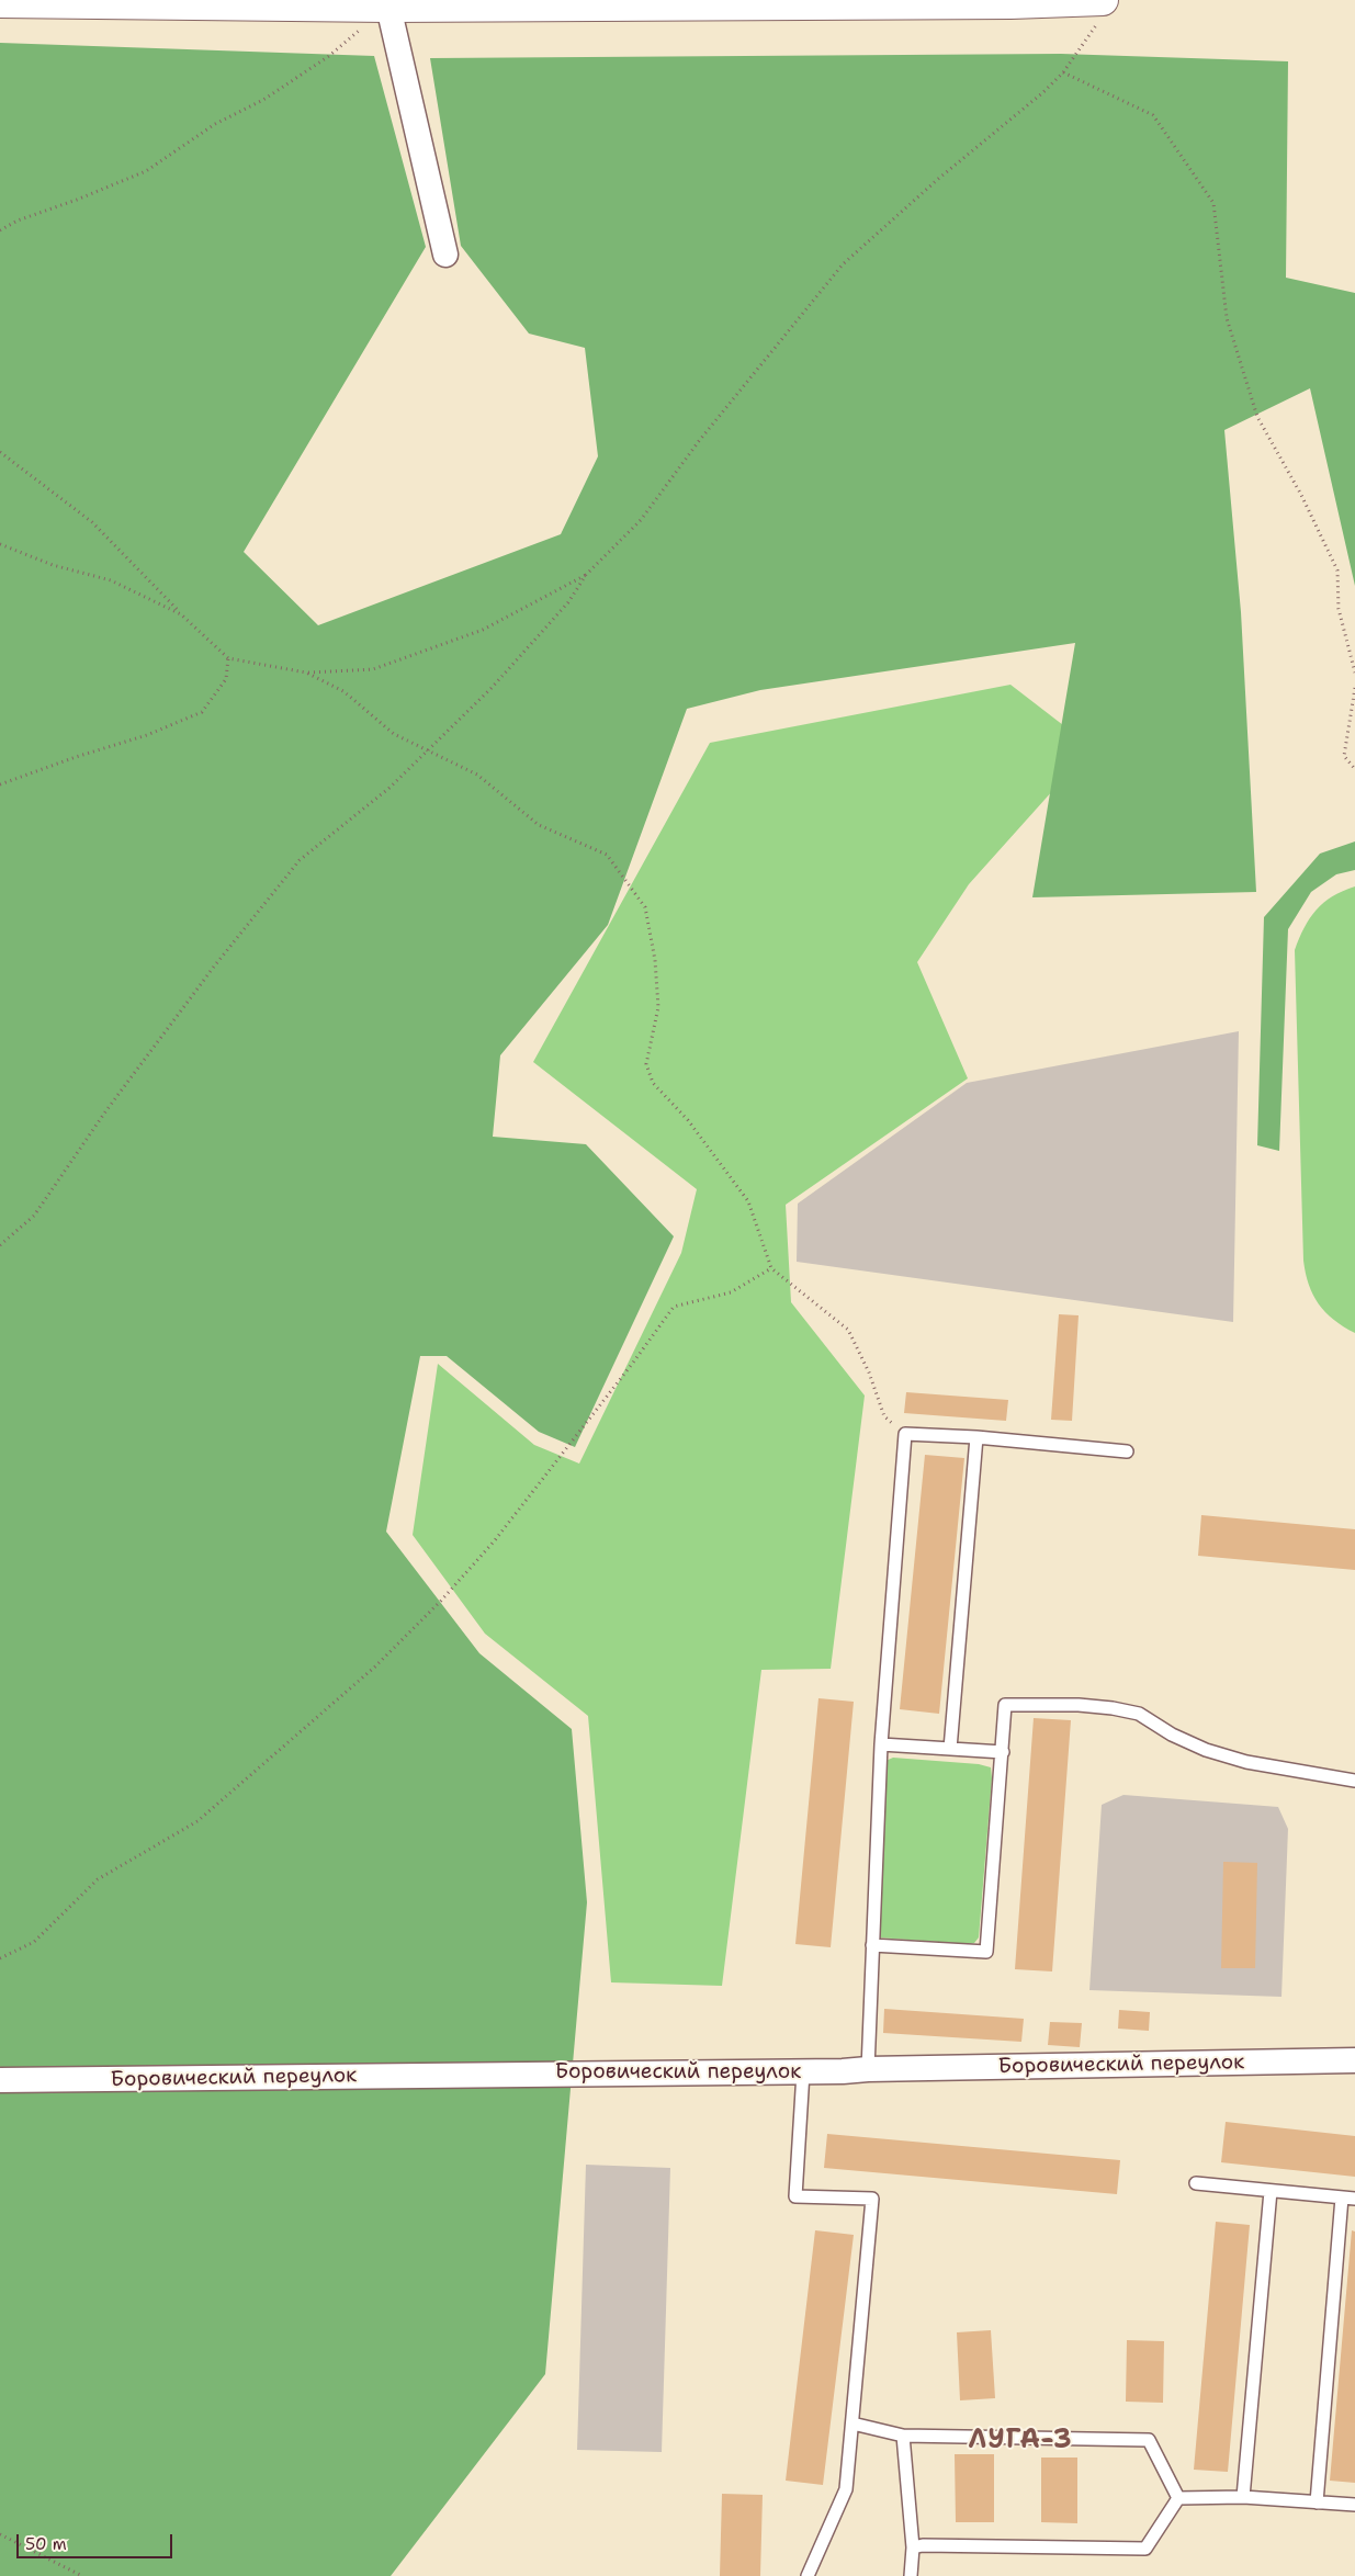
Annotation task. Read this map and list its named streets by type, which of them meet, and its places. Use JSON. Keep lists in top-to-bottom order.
{
  "streets": {
    "street": ["Боровический переулок"]
  },
  "districts": ["ЛУГА-3"],
  "scale_bar": "50 m"
}
